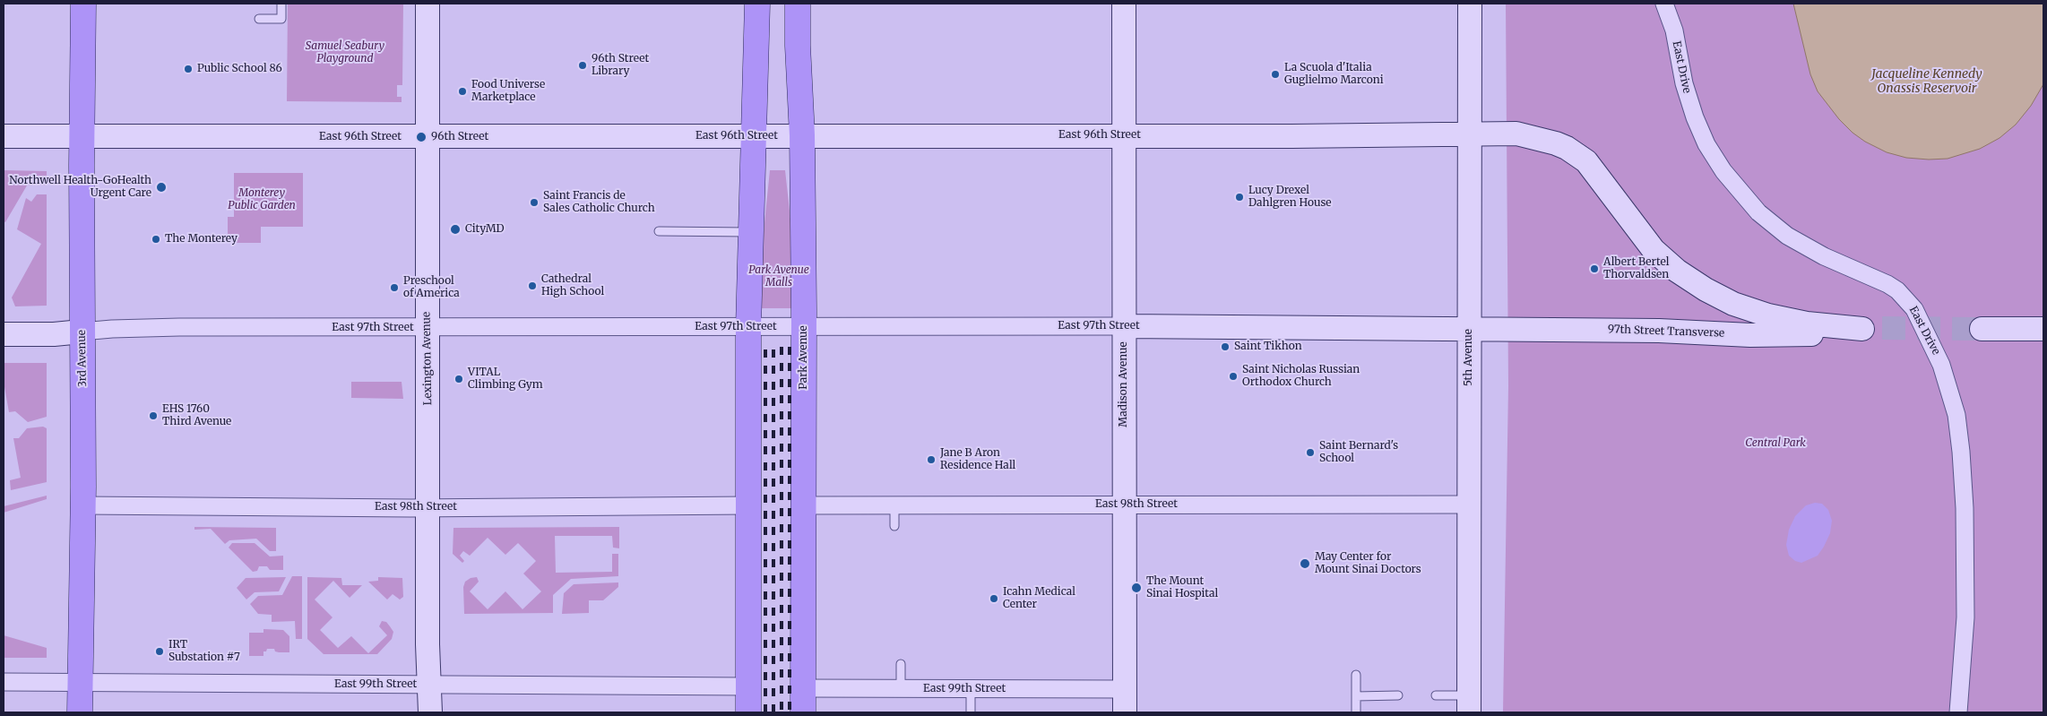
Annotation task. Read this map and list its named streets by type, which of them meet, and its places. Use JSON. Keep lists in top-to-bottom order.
{
  "streets": {
    "main road": [
      "East 96th Street",
      "East 97th Street",
      "97th Street Transverse",
      "Park Avenue",
      "5th Avenue",
      "3rd Avenue",
      "Lexington Avenue",
      "Madison Avenue"
    ],
    "street": ["East Drive", "East 98th Street", "East 99th Street"]
  },
  "crossings": [
    ["East 96th Street", "97th Street Transverse"],
    ["East 96th Street", "Park Avenue"],
    ["East 96th Street", "5th Avenue"],
    ["East 96th Street", "3rd Avenue"],
    ["East 96th Street", "Lexington Avenue"],
    ["East 96th Street", "Madison Avenue"],
    ["East 97th Street", "97th Street Transverse"],
    ["East 97th Street", "Park Avenue"],
    ["East 97th Street", "5th Avenue"],
    ["East 97th Street", "3rd Avenue"],
    ["East 97th Street", "Lexington Avenue"],
    ["East 97th Street", "Madison Avenue"],
    ["97th Street Transverse", "5th Avenue"],
    ["Park Avenue", "East 98th Street"],
    ["Park Avenue", "East 99th Street"],
    ["5th Avenue", "East 98th Street"],
    ["3rd Avenue", "East 98th Street"],
    ["3rd Avenue", "East 99th Street"],
    ["Lexington Avenue", "East 98th Street"],
    ["Lexington Avenue", "East 99th Street"],
    ["Madison Avenue", "East 98th Street"],
    ["Madison Avenue", "East 99th Street"]
  ],
  "water": ["Jacqueline Kennedy Onassis Reservoir"],
  "parks": [
    "Samuel Seabury Playground",
    "Monterey Public Garden",
    "Park Avenue Malls",
    "Central Park"
  ],
  "places": [
    "96th Street Library",
    "Public School 86",
    "La Scuola d'Italia Guglielmo Marconi",
    "Food Universe Marketplace",
    "96th Street",
    "Northwell Health-GoHealth Urgent Care",
    "Lucy Drexel Dahlgren House",
    "Saint Francis de Sales Catholic Church",
    "CityMD",
    "The Monterey",
    "Albert Bertel Thorvaldsen",
    "Cathedral High School",
    "Preschool of America",
    "Saint Tikhon",
    "Saint Nicholas Russian Orthodox Church",
    "VITAL Climbing Gym",
    "EHS 1760 Third Avenue",
    "Saint Bernard's School",
    "Jane B Aron Residence Hall",
    "May Center for Mount Sinai Doctors",
    "The Mount Sinai Hospital",
    "Icahn Medical Center",
    "IRT Substation #7"
  ]
}
